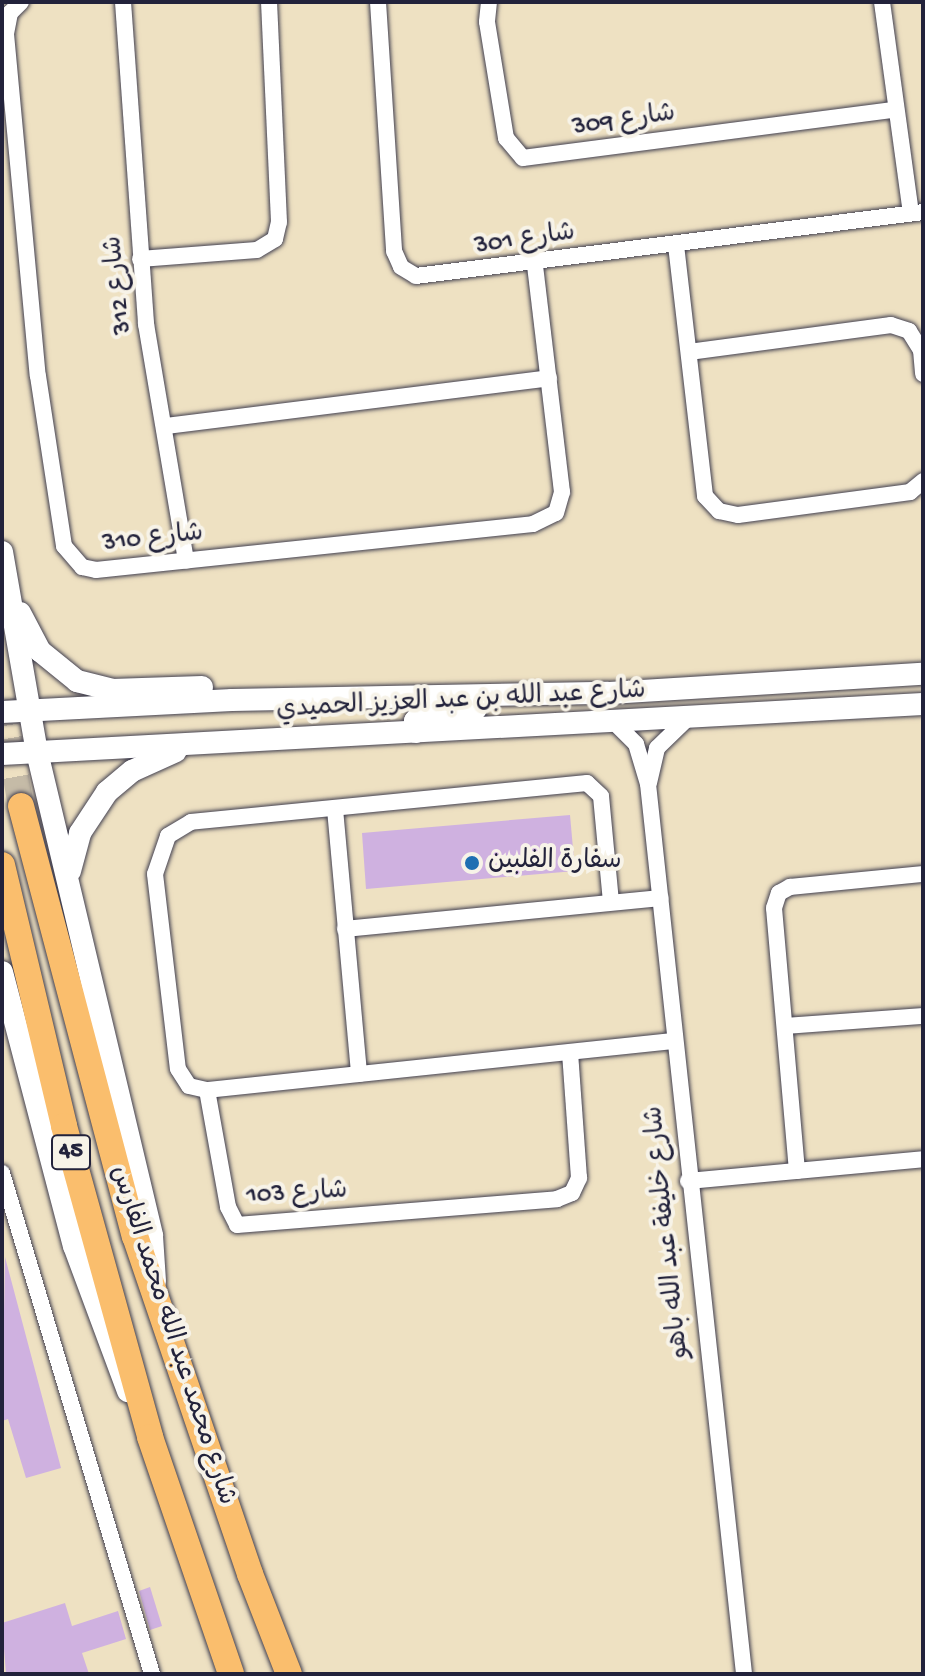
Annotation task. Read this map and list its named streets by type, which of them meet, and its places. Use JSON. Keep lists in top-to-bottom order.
{
  "streets": {
    "main road": ["45", "شارع محمد عبد الله محمد الفارس"],
    "street": [
      "شارع 309",
      "شارع 301",
      "شارع 312",
      "شارع 310",
      "شارع عبد الله بن عبد العزيز الحميدي",
      "شارع 103",
      "شارع خليفة عبد الله باهو"
    ]
  },
  "crossings": [
    ["شارع 301", "شارع 310"],
    ["شارع 312", "شارع 310"],
    ["شارع عبد الله بن عبد العزيز الحميدي", "شارع خليفة عبد الله باهو"]
  ],
  "places": ["سفارة الفلبين"]
}
